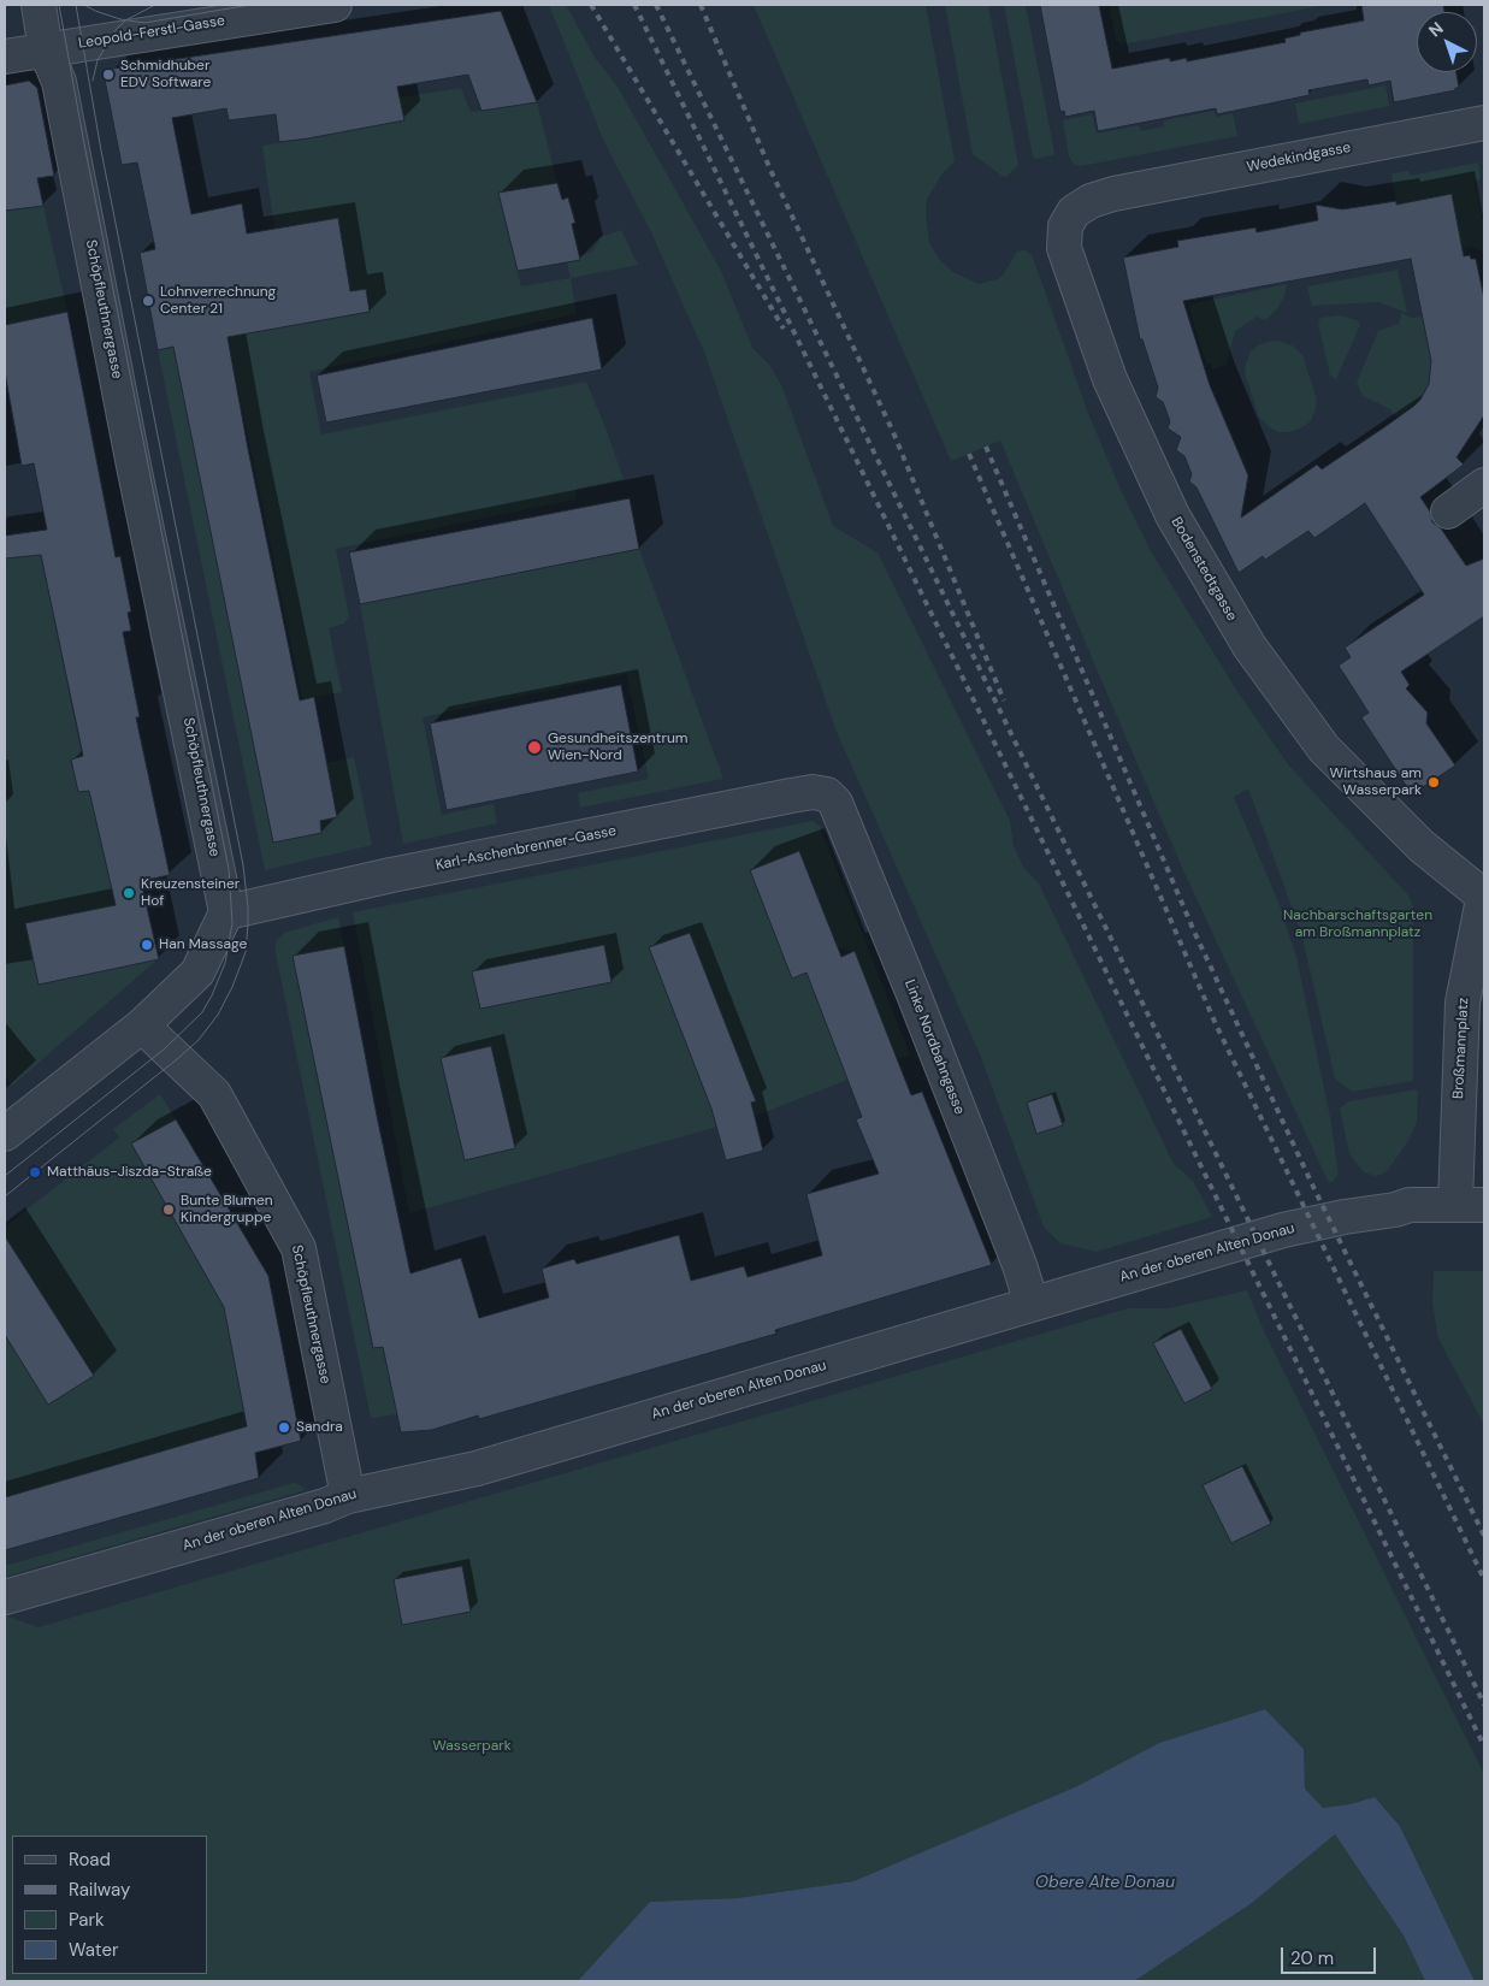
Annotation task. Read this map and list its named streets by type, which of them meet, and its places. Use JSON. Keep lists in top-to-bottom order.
{
  "streets": {
    "street": [
      "Leopold-Ferstl-Gasse",
      "Wedekindgasse",
      "Schöpfleuthnergasse",
      "Bodenstedtgasse",
      "Karl-Aschenbrenner-Gasse",
      "Linke Nordbahngasse",
      "Broßmannplatz",
      "An der oberen Alten Donau"
    ]
  },
  "crossings": [
    ["Leopold-Ferstl-Gasse", "Schöpfleuthnergasse"],
    ["Wedekindgasse", "Bodenstedtgasse"],
    ["Schöpfleuthnergasse", "Karl-Aschenbrenner-Gasse"],
    ["Schöpfleuthnergasse", "An der oberen Alten Donau"],
    ["Bodenstedtgasse", "Broßmannplatz"],
    ["Karl-Aschenbrenner-Gasse", "Linke Nordbahngasse"],
    ["Linke Nordbahngasse", "An der oberen Alten Donau"],
    ["Broßmannplatz", "An der oberen Alten Donau"]
  ],
  "water": ["Obere Alte Donau"],
  "parks": ["Nachbarschaftsgarten am Broßmannplatz", "Wasserpark"],
  "places": [
    "Schmidhuber EDV Software",
    "Lohnverrechnung Center 21",
    "Gesundheitszentrum Wien-Nord",
    "Wirtshaus am Wasserpark",
    "Kreuzensteiner Hof",
    "Han Massage",
    "Matthäus-Jiszda-Straße",
    "Bunte Blumen Kindergruppe",
    "Sandra"
  ],
  "legend": [
    "Road",
    "Railway",
    "Park",
    "Water"
  ],
  "scale_bar": "20 m",
  "north": "top left"
}
